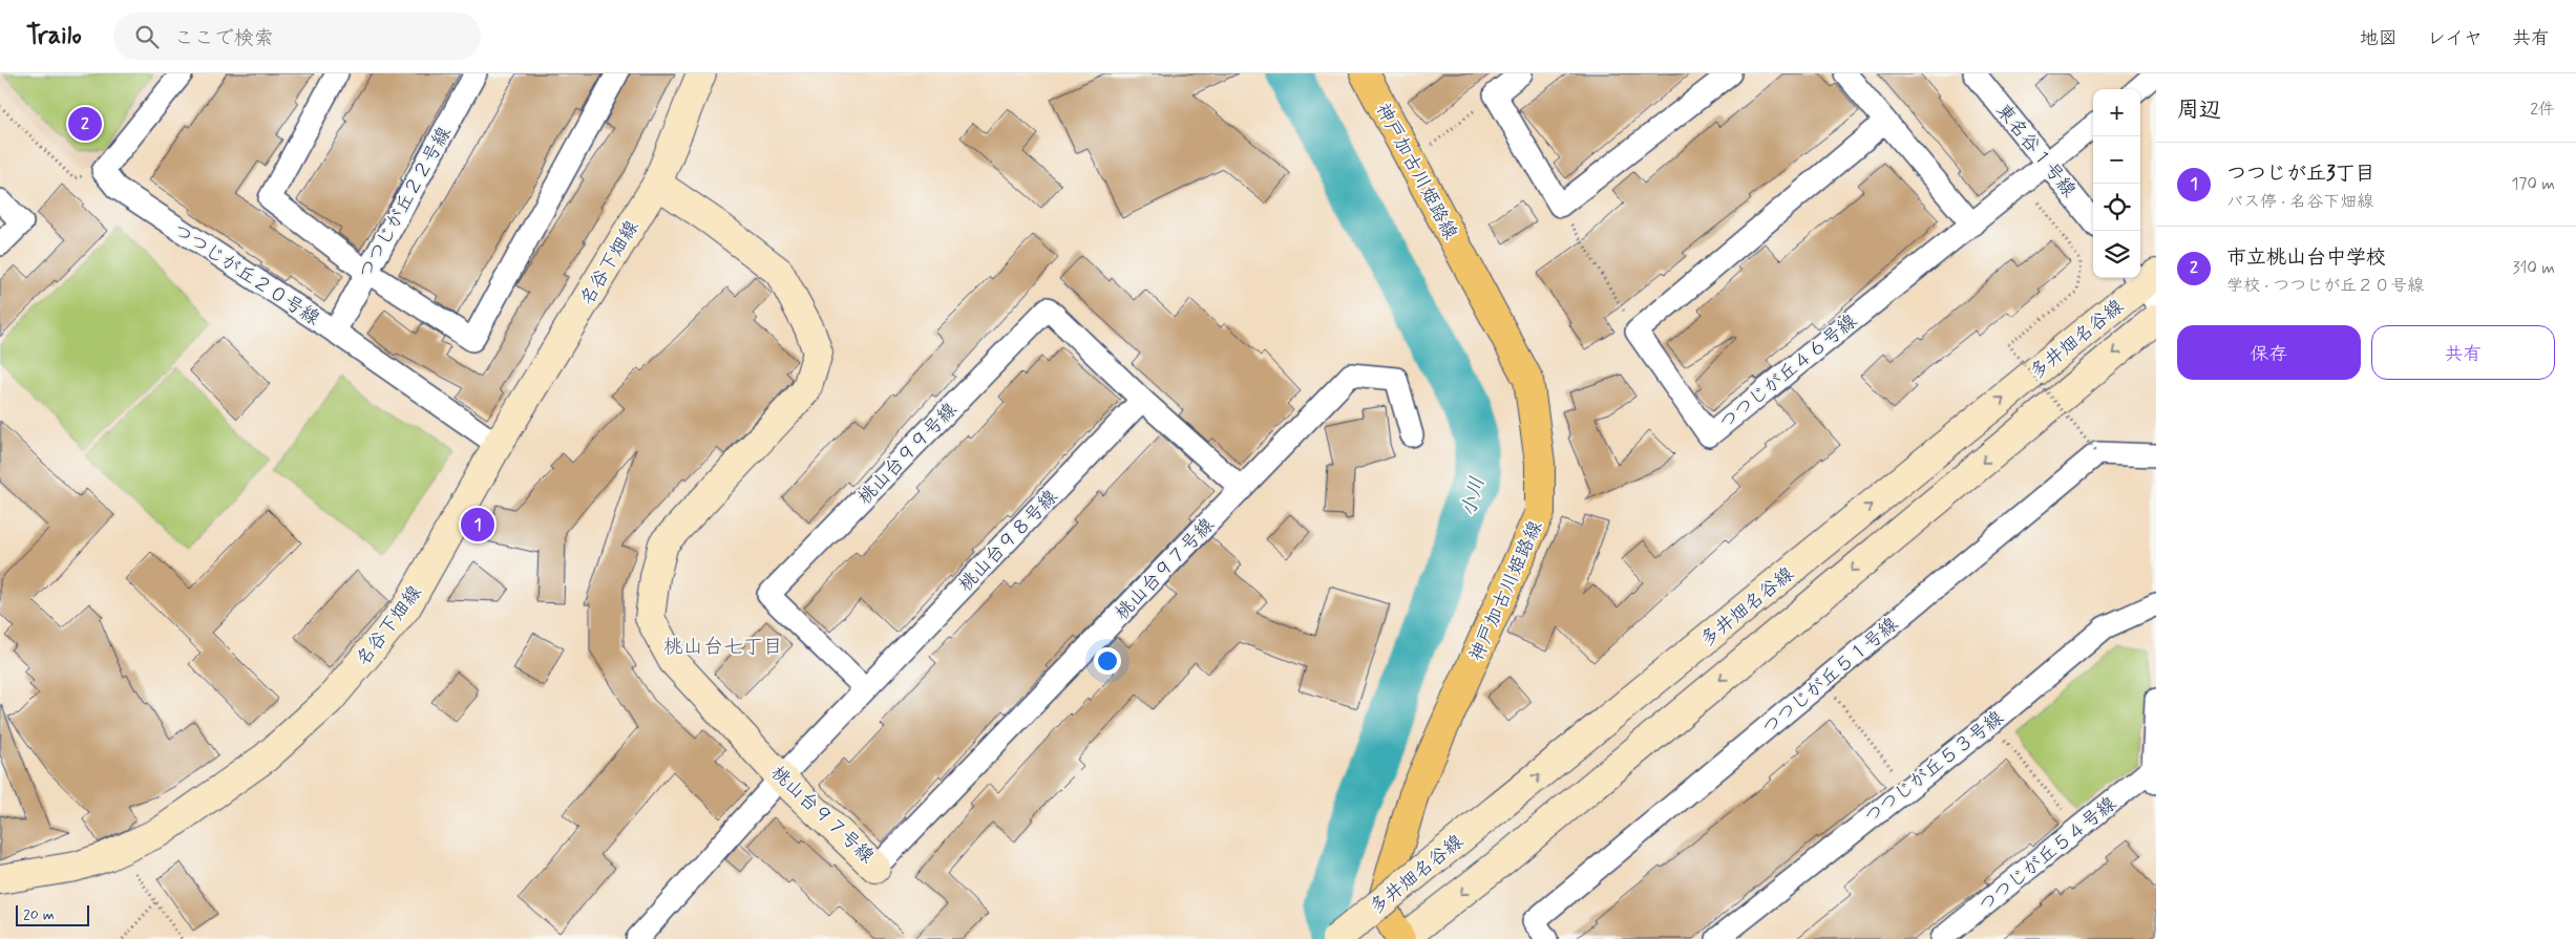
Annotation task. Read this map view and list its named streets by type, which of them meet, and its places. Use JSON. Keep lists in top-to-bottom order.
{
  "streets": {
    "main road": ["神戸加古川姫路線"],
    "street": [
      "東名谷１号線",
      "つつじが丘２２号線",
      "名谷下畑線",
      "つつじが丘２０号線",
      "多井畑名谷線",
      "つつじが丘４６号線",
      "桃山台９９号線",
      "桃山台９８号線",
      "桃山台９７号線",
      "つつじが丘５１号線",
      "つつじが丘５３号線",
      "つつじが丘５４号線"
    ]
  },
  "crossings": [
    ["東名谷１号線", "つつじが丘４６号線"],
    ["神戸加古川姫路線", "多井畑名谷線"],
    ["つつじが丘２２号線", "つつじが丘２０号線"],
    ["名谷下畑線", "つつじが丘２０号線"],
    ["名谷下畑線", "桃山台９７号線"],
    ["桃山台９９号線", "桃山台９８号線"],
    ["桃山台９８号線", "桃山台９７号線"]
  ],
  "districts": ["桃山台七丁目"],
  "water": ["小川"],
  "scale_bar": "20 m",
  "page": {
    "header": "Trailo",
    "search": "ここで検索",
    "nav": ["地図", "レイヤ", "共有"],
    "heading": ["周辺", "2件"],
    "map_buttons": ["+", "−"],
    "pins": ["2", "1"],
    "list": [
      {
        "mark": "1",
        "name": "つつじが丘3丁目",
        "note": "バス停 · 名谷下畑線",
        "value": "170 m"
      },
      {
        "mark": "2",
        "name": "市立桃山台中学校",
        "note": "学校 · つつじが丘２０号線",
        "value": "310 m"
      }
    ],
    "buttons": ["保存", "共有"],
    "scale": "20 m"
  }
}
